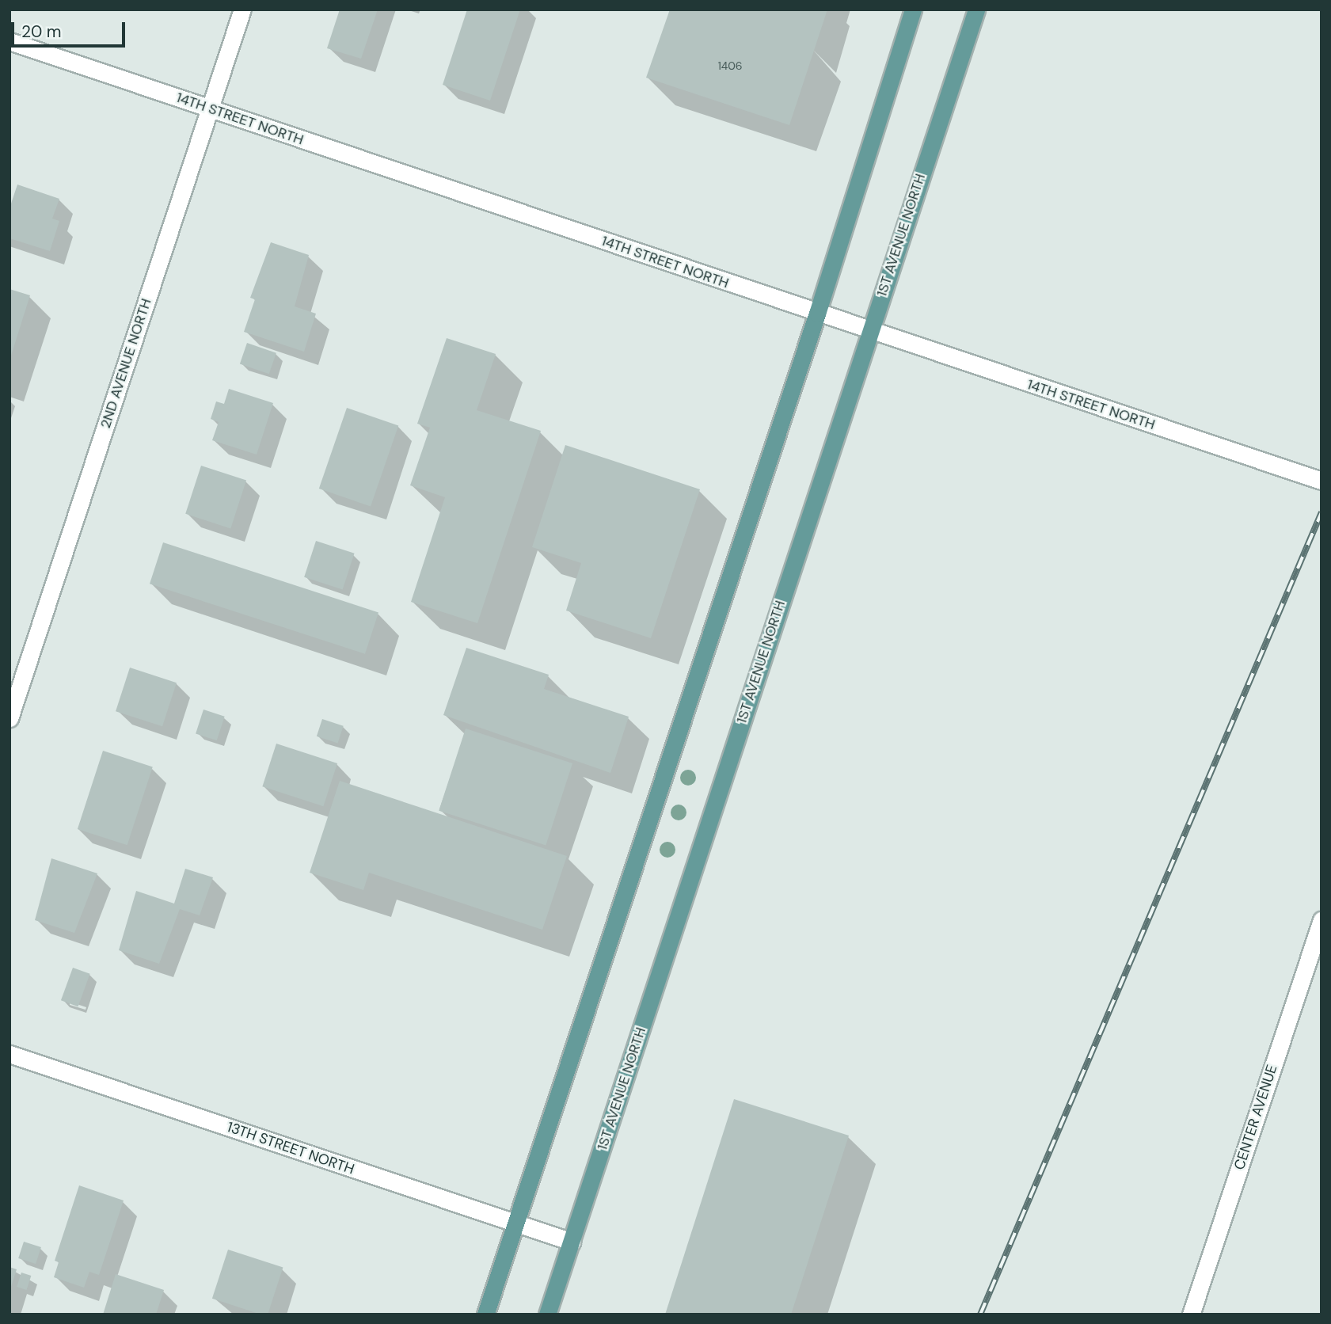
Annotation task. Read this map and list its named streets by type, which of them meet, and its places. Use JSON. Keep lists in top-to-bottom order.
{
  "streets": {
    "main road": ["1ST AVENUE NORTH"],
    "street": [
      "14TH STREET NORTH",
      "2ND AVENUE NORTH",
      "CENTER AVENUE",
      "13TH STREET NORTH"
    ]
  },
  "crossings": [
    ["14TH STREET NORTH", "1ST AVENUE NORTH"],
    ["14TH STREET NORTH", "2ND AVENUE NORTH"],
    ["1ST AVENUE NORTH", "13TH STREET NORTH"]
  ],
  "house_numbers": ["1406"],
  "scale_bar": "20 m"
}
